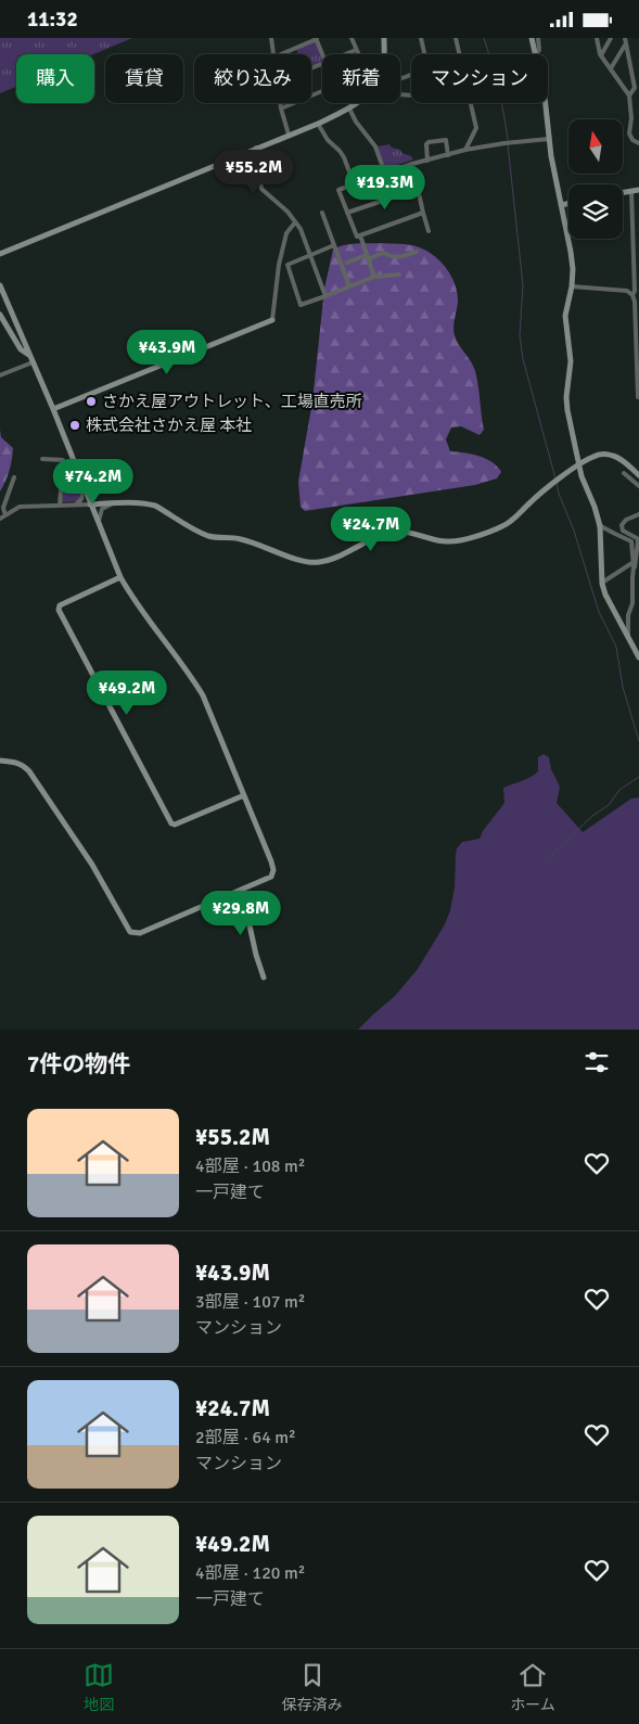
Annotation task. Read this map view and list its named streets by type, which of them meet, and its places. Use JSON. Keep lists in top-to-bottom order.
{
  "places": ["さかえ屋アウトレット、工場直売所", "株式会社さかえ屋 本社"],
  "north": "top",
  "page": {
    "status": "11:32",
    "chip": [
      "購入",
      "賃貸",
      "絞り込み",
      "新着",
      "マンション"
    ],
    "price": [
      "¥55.2M",
      "¥19.3M",
      "¥43.9M",
      "¥74.2M",
      "¥24.7M",
      "¥49.2M",
      "¥29.8M"
    ],
    "heading": "7件の物件",
    "list": [
      {
        "name": "¥55.2M",
        "note": "4部屋 · 108 m² · 一戸建て"
      },
      {
        "name": "¥43.9M",
        "note": "3部屋 · 107 m² · マンション"
      },
      {
        "name": "¥24.7M",
        "note": "2部屋 · 64 m² · マンション"
      },
      {
        "name": "¥49.2M",
        "note": "4部屋 · 120 m² · 一戸建て"
      }
    ],
    "tabs": ["地図", "保存済み", "ホーム"]
  }
}
